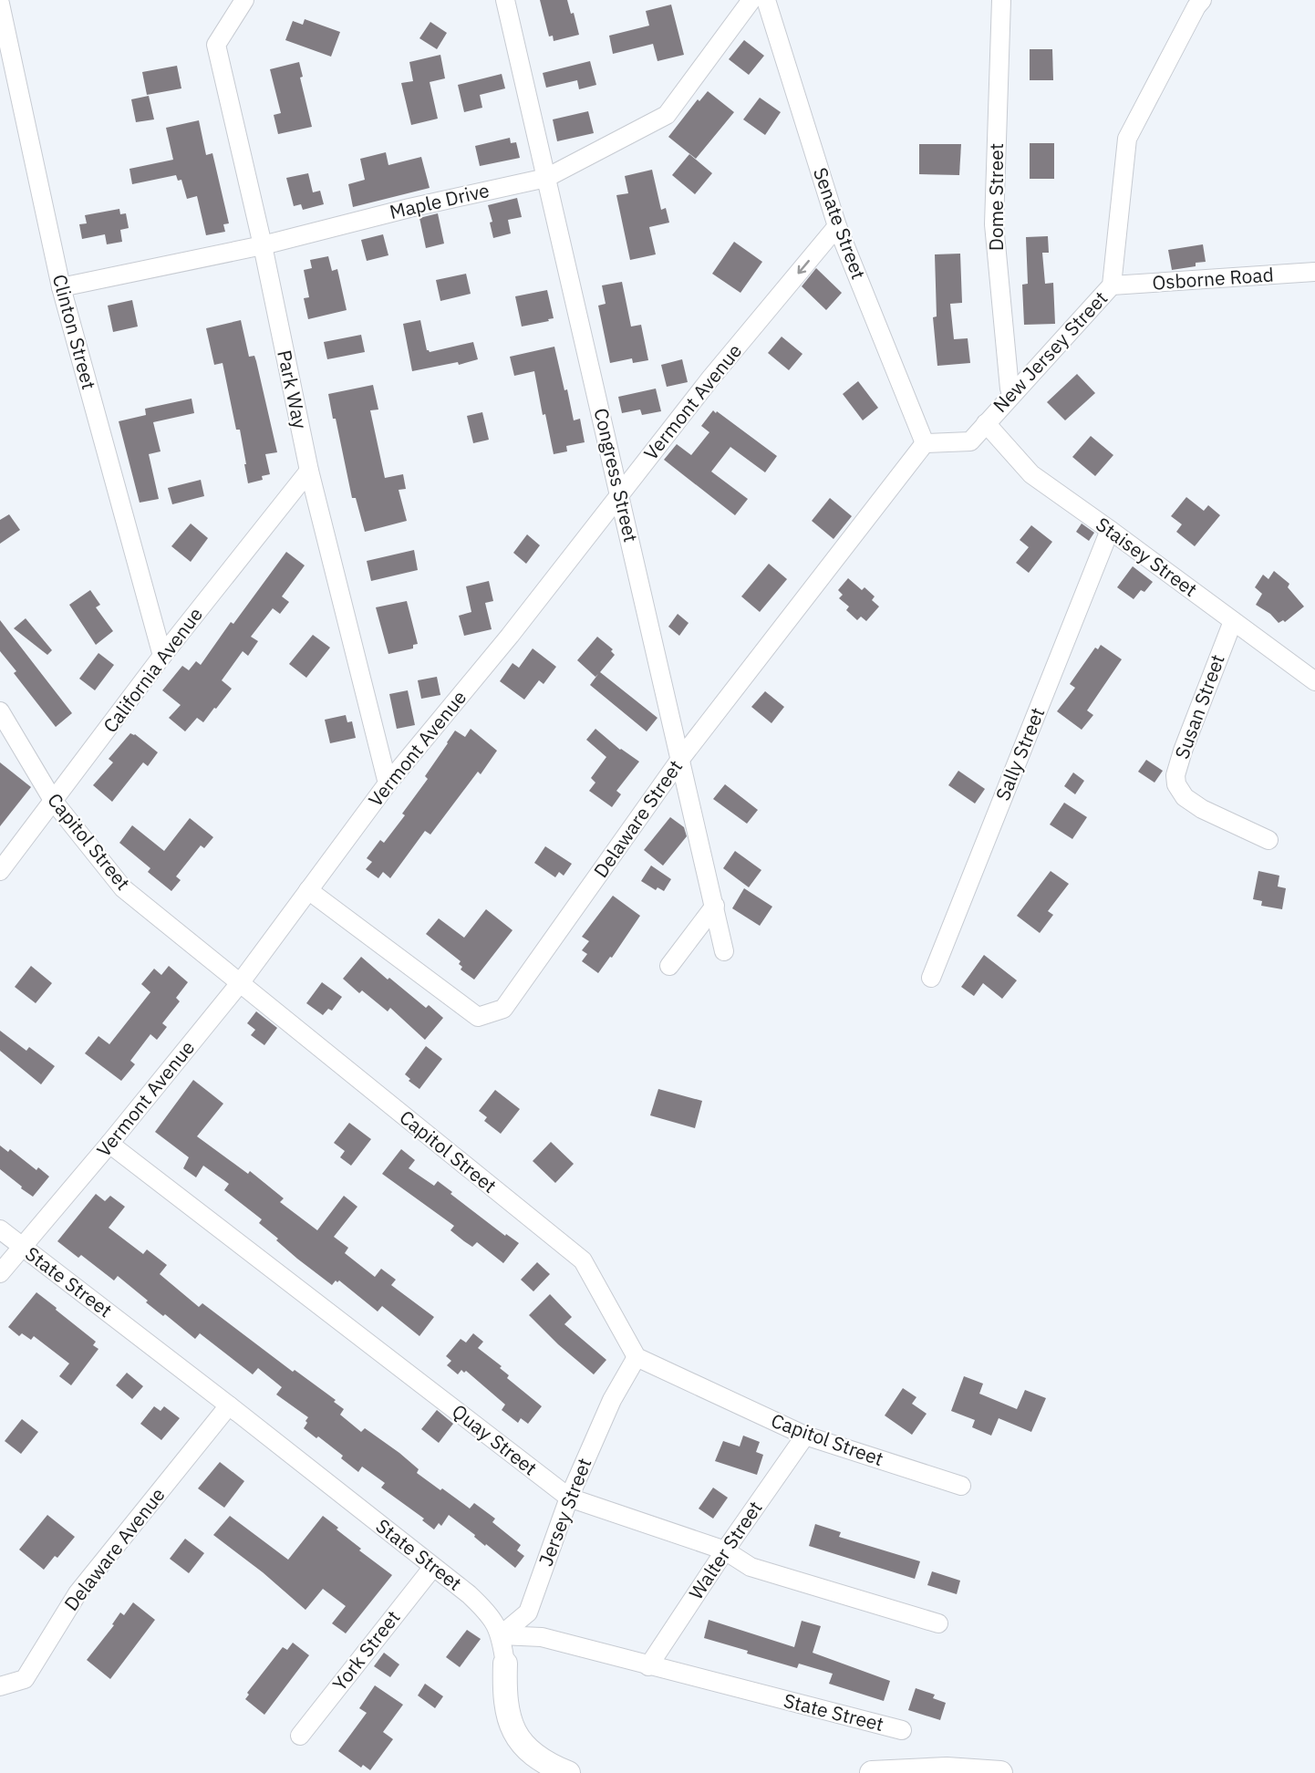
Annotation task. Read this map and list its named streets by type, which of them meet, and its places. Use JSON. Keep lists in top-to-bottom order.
{
  "streets": {
    "street": [
      "Dome Street",
      "Maple Drive",
      "Senate Street",
      "Osborne Road",
      "Clinton Street",
      "New Jersey Street",
      "Park Way",
      "Vermont Avenue",
      "Congress Street",
      "Staisey Street",
      "California Avenue",
      "Susan Street",
      "Sally Street",
      "Delaware Street",
      "Capitol Street",
      "State Street",
      "Quay Street",
      "Jersey Street",
      "Delaware Avenue",
      "Walter Street",
      "York Street"
    ]
  },
  "crossings": [
    ["Dome Street", "New Jersey Street"],
    ["Maple Drive", "Clinton Street"],
    ["Maple Drive", "Park Way"],
    ["Maple Drive", "Congress Street"],
    ["Senate Street", "New Jersey Street"],
    ["Senate Street", "Vermont Avenue"],
    ["Senate Street", "Delaware Street"],
    ["Osborne Road", "New Jersey Street"],
    ["Clinton Street", "California Avenue"],
    ["New Jersey Street", "Staisey Street"],
    ["New Jersey Street", "Delaware Street"],
    ["Park Way", "Vermont Avenue"],
    ["Park Way", "California Avenue"],
    ["Vermont Avenue", "Congress Street"],
    ["Vermont Avenue", "Delaware Street"],
    ["Vermont Avenue", "Capitol Street"],
    ["Vermont Avenue", "State Street"],
    ["Vermont Avenue", "Quay Street"],
    ["Congress Street", "Delaware Street"],
    ["Staisey Street", "Susan Street"],
    ["Staisey Street", "Sally Street"],
    ["California Avenue", "Capitol Street"],
    ["Capitol Street", "Jersey Street"],
    ["Capitol Street", "Walter Street"],
    ["State Street", "Jersey Street"],
    ["State Street", "Delaware Avenue"],
    ["State Street", "Walter Street"],
    ["State Street", "York Street"],
    ["Quay Street", "Jersey Street"],
    ["Quay Street", "Walter Street"]
  ]
}
